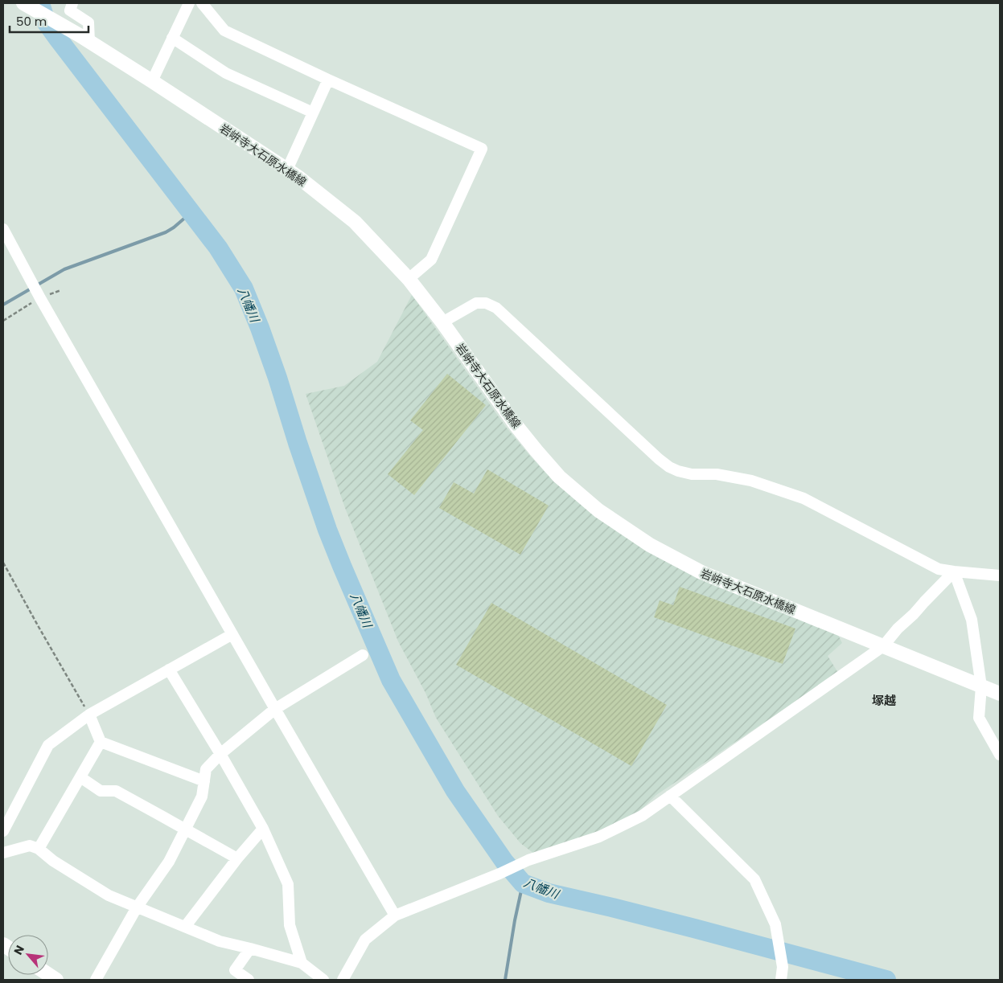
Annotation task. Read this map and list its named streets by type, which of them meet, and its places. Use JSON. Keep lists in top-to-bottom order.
{
  "streets": {
    "main road": ["岩峅寺大石原水橋線"]
  },
  "districts": ["塚越"],
  "water": ["八幡川"],
  "scale_bar": "50 m",
  "north": "top left"
}
